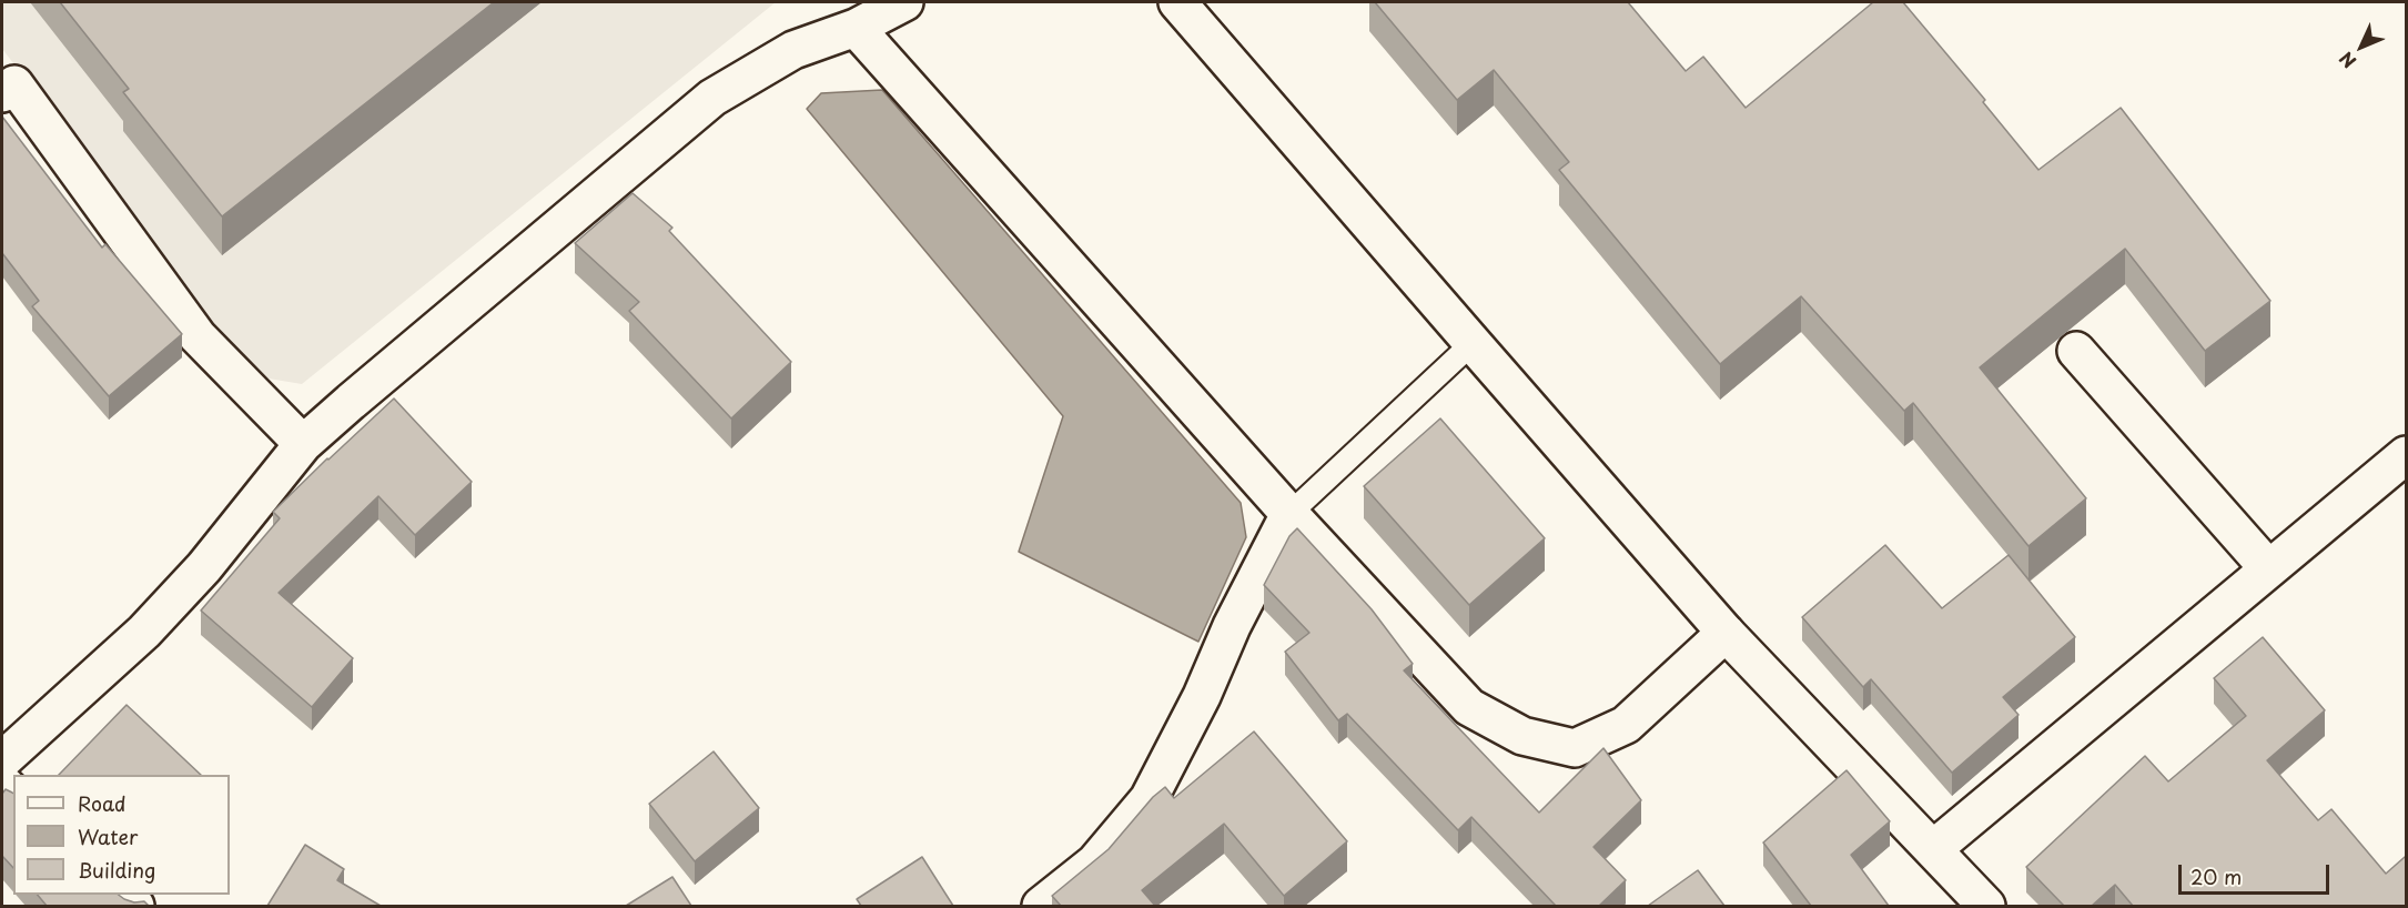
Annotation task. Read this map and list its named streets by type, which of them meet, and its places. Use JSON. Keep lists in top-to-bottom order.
{
  "legend": ["Road", "Water", "Building"],
  "scale_bar": "20 m",
  "north": "bottom left"
}
